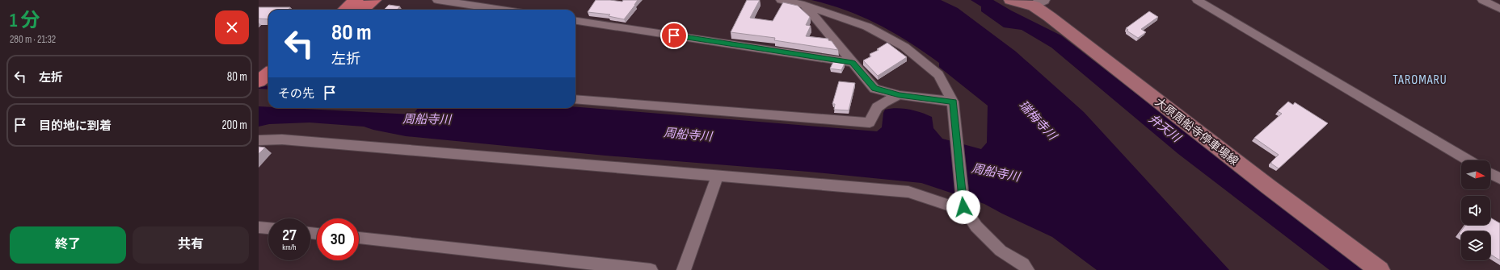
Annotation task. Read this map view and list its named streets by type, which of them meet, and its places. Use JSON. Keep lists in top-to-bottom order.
{
  "streets": {
    "main road": ["大原周船寺停車場線"]
  },
  "districts": ["TAROMARU"],
  "water": ["周船寺川", "瑞梅寺川", "弁天川"],
  "north": "right",
  "page": {
    "heading": ["1 分", "280 m · 21:32"],
    "turn": ["80 m", "左折"],
    "list": [
      {
        "name": "左折",
        "value": "80 m"
      },
      {
        "name": "目的地に到着",
        "value": "200 m"
      }
    ],
    "then": "その先",
    "speed": "27 km/h",
    "limit": "30",
    "buttons": ["終了", "共有"]
  }
}
